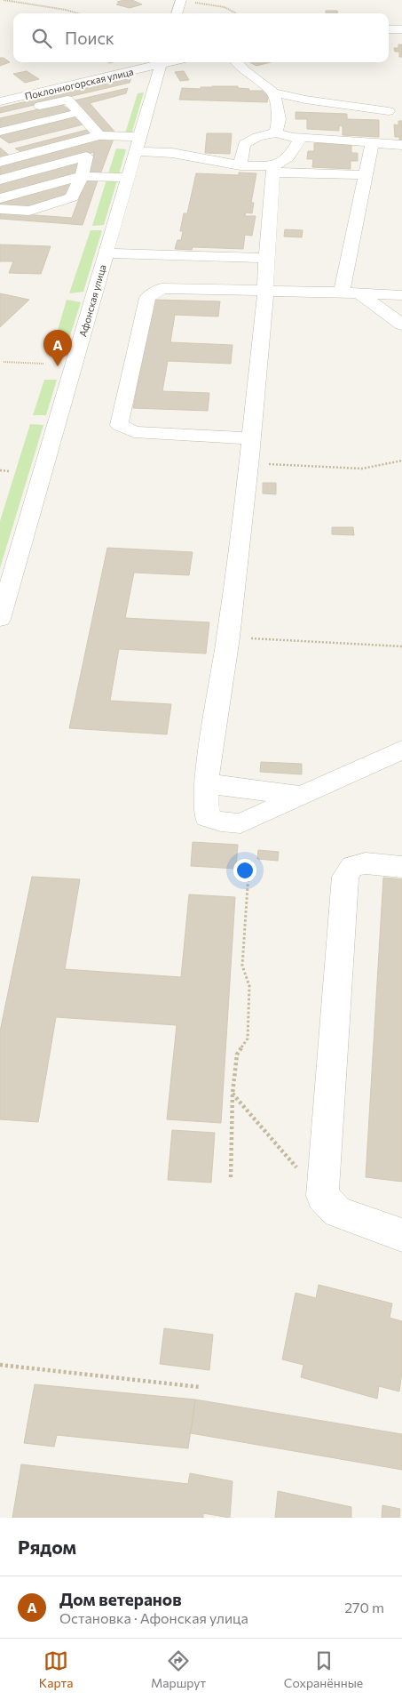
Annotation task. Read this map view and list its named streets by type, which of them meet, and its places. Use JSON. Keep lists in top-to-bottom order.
{
  "streets": {
    "street": ["Поклонногорская улица", "Афонская улица"]
  },
  "page": {
    "search": "Поиск",
    "pins": "A",
    "heading": "Рядом",
    "list": [
      {
        "mark": "A",
        "name": "Дом ветеранов",
        "note": "Остановка · Афонская улица",
        "value": "270 m"
      }
    ],
    "nav": ["Карта", "Маршрут", "Сохранённые"]
  }
}
